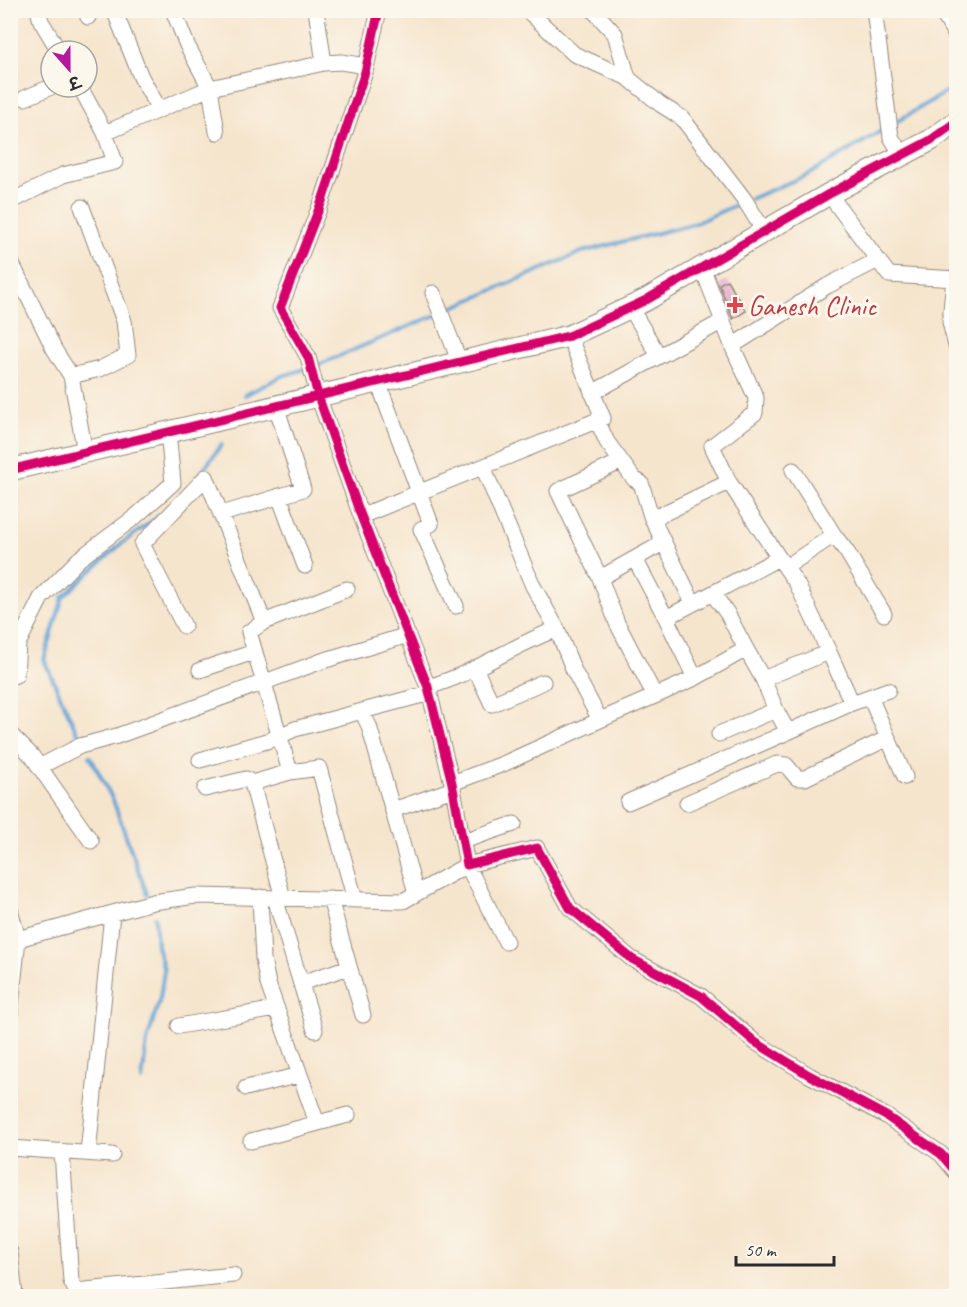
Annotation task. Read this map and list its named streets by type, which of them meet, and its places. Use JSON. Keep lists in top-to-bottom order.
{
  "places": {
    "health": ["Ganesh Clinic"]
  },
  "scale_bar": "50 m",
  "north": "bottom"
}
